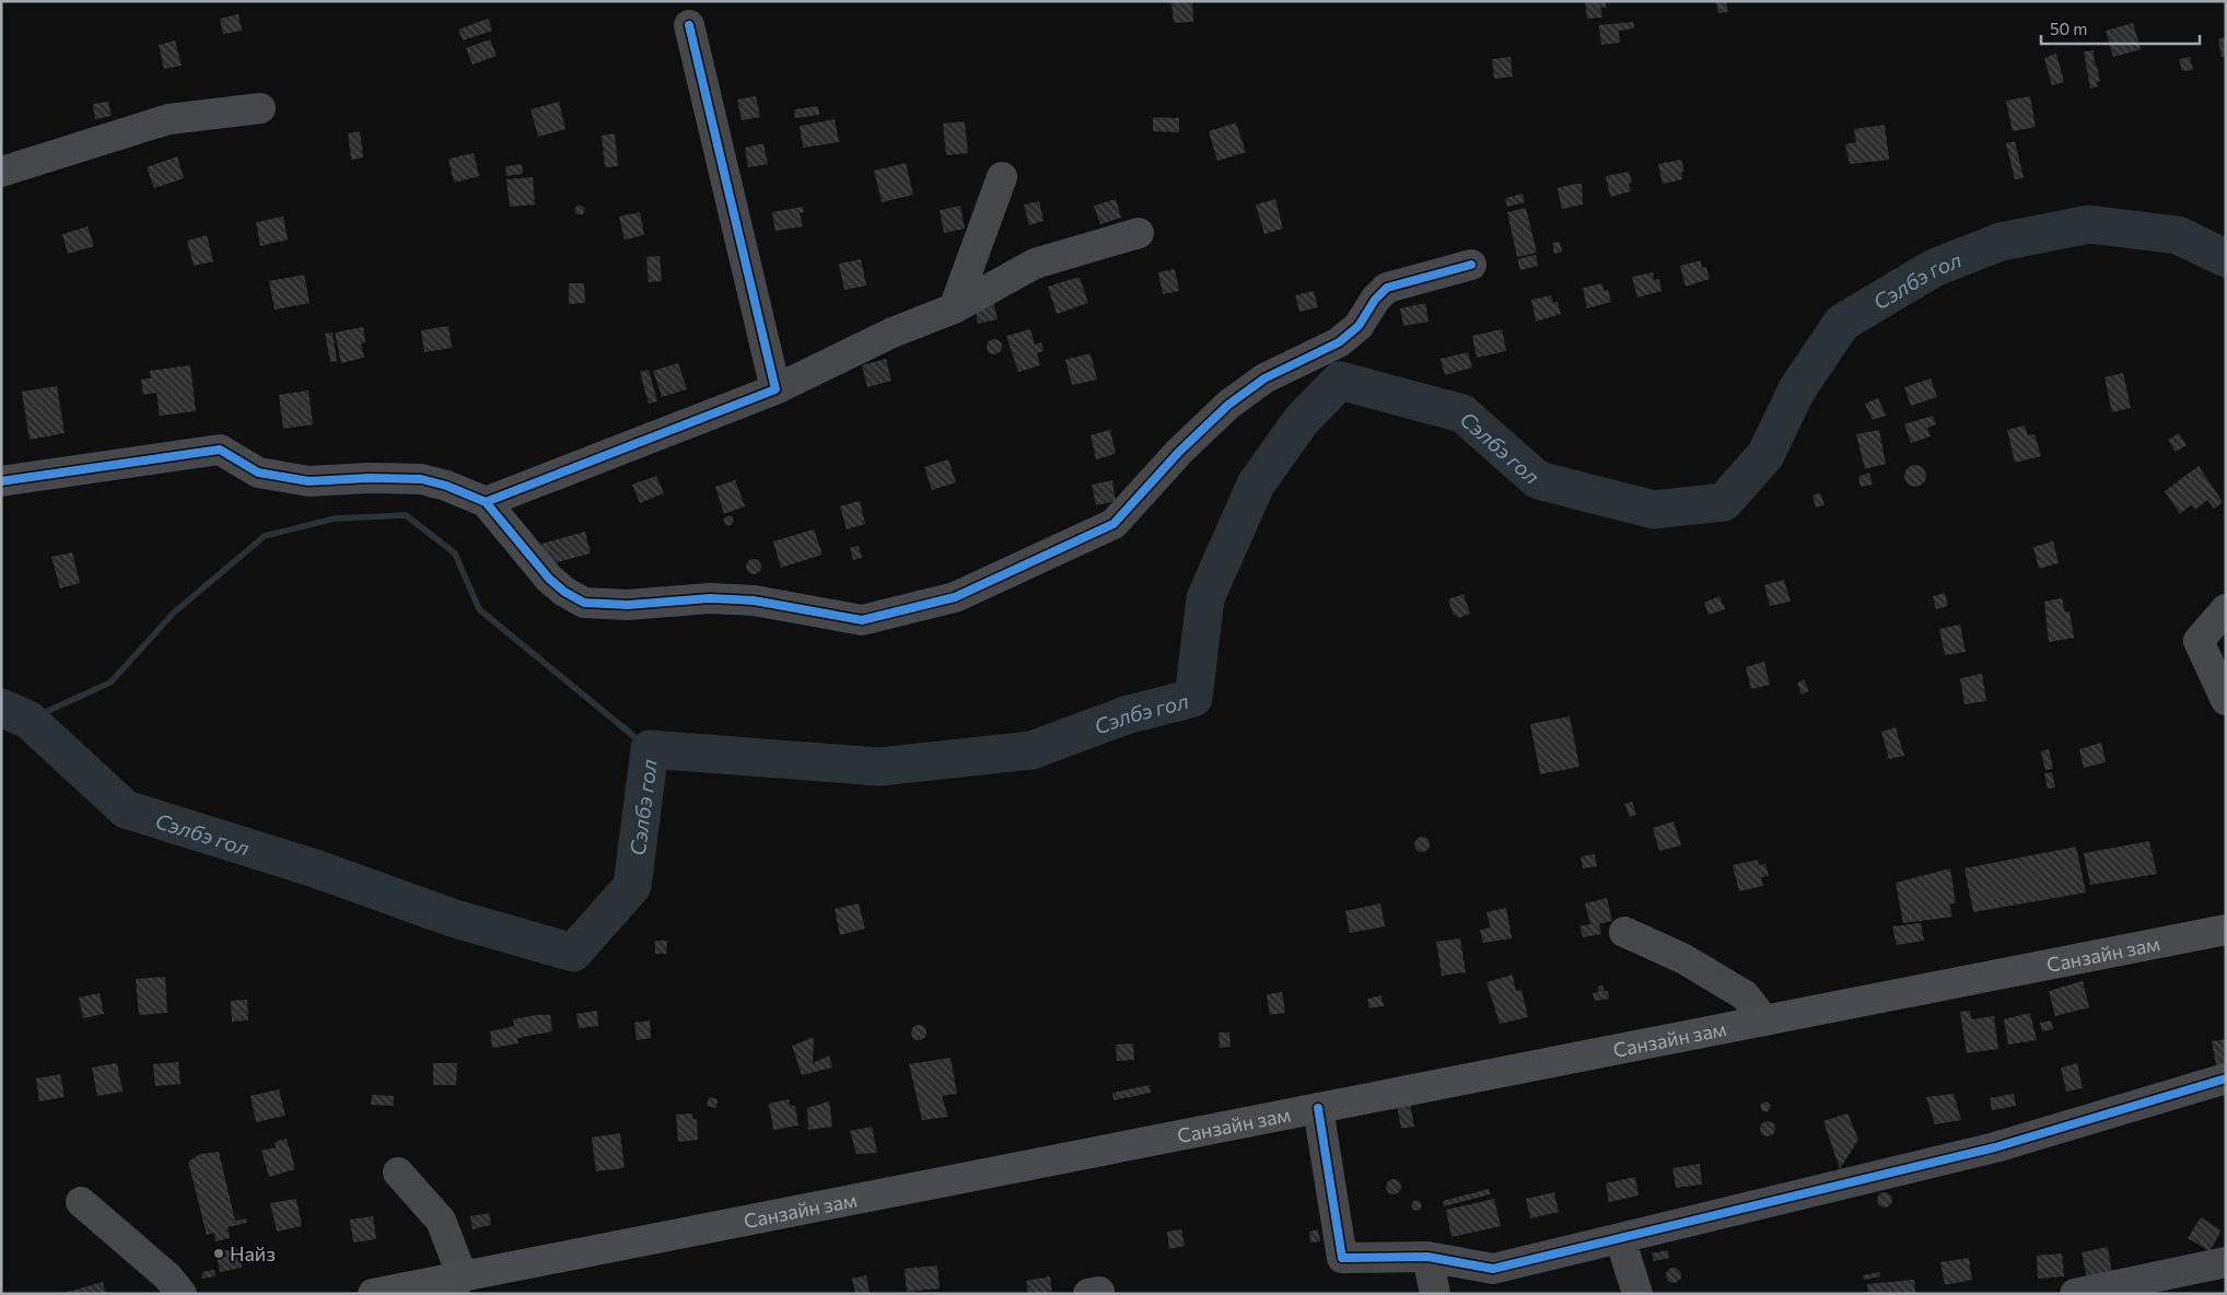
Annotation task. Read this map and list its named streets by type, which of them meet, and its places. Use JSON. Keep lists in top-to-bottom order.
{
  "streets": {
    "main road": ["Санзайн зам"]
  },
  "water": ["Сэлбэ гол"],
  "places": ["Найз"],
  "scale_bar": "50 m"
}
